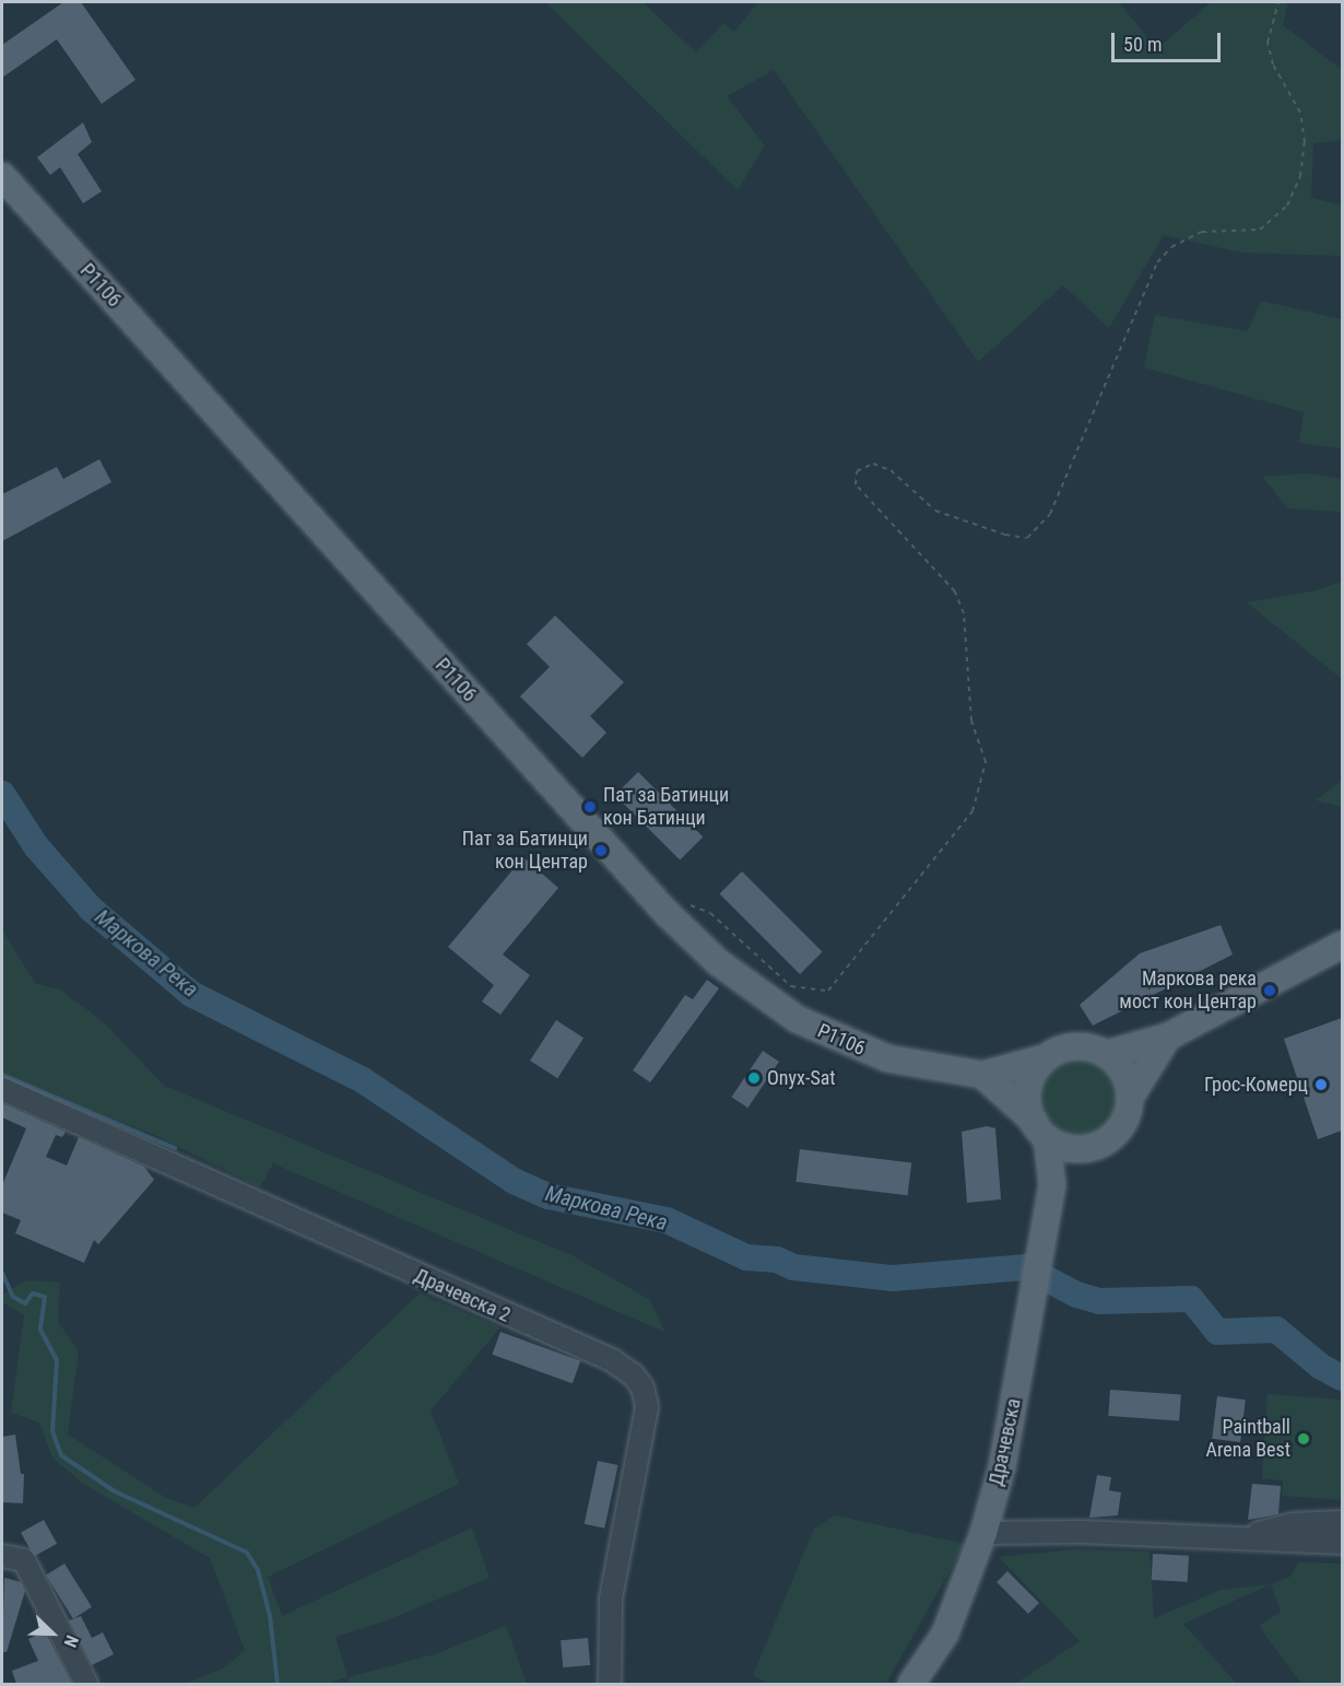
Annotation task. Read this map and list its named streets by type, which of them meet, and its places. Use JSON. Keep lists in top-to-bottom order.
{
  "streets": {
    "main road": ["P1106", "Драчевска"],
    "street": ["Драчевска 2"]
  },
  "water": ["Маркова Река"],
  "places": [
    "Пат за Батинци кон Батинци",
    "Пат за Батинци кон Центар",
    "Маркова река мост кон Центар",
    "Onyx-Sat",
    "Грос-Комерц",
    "Paintball Arena Best"
  ],
  "scale_bar": "50 m",
  "north": "bottom right"
}
